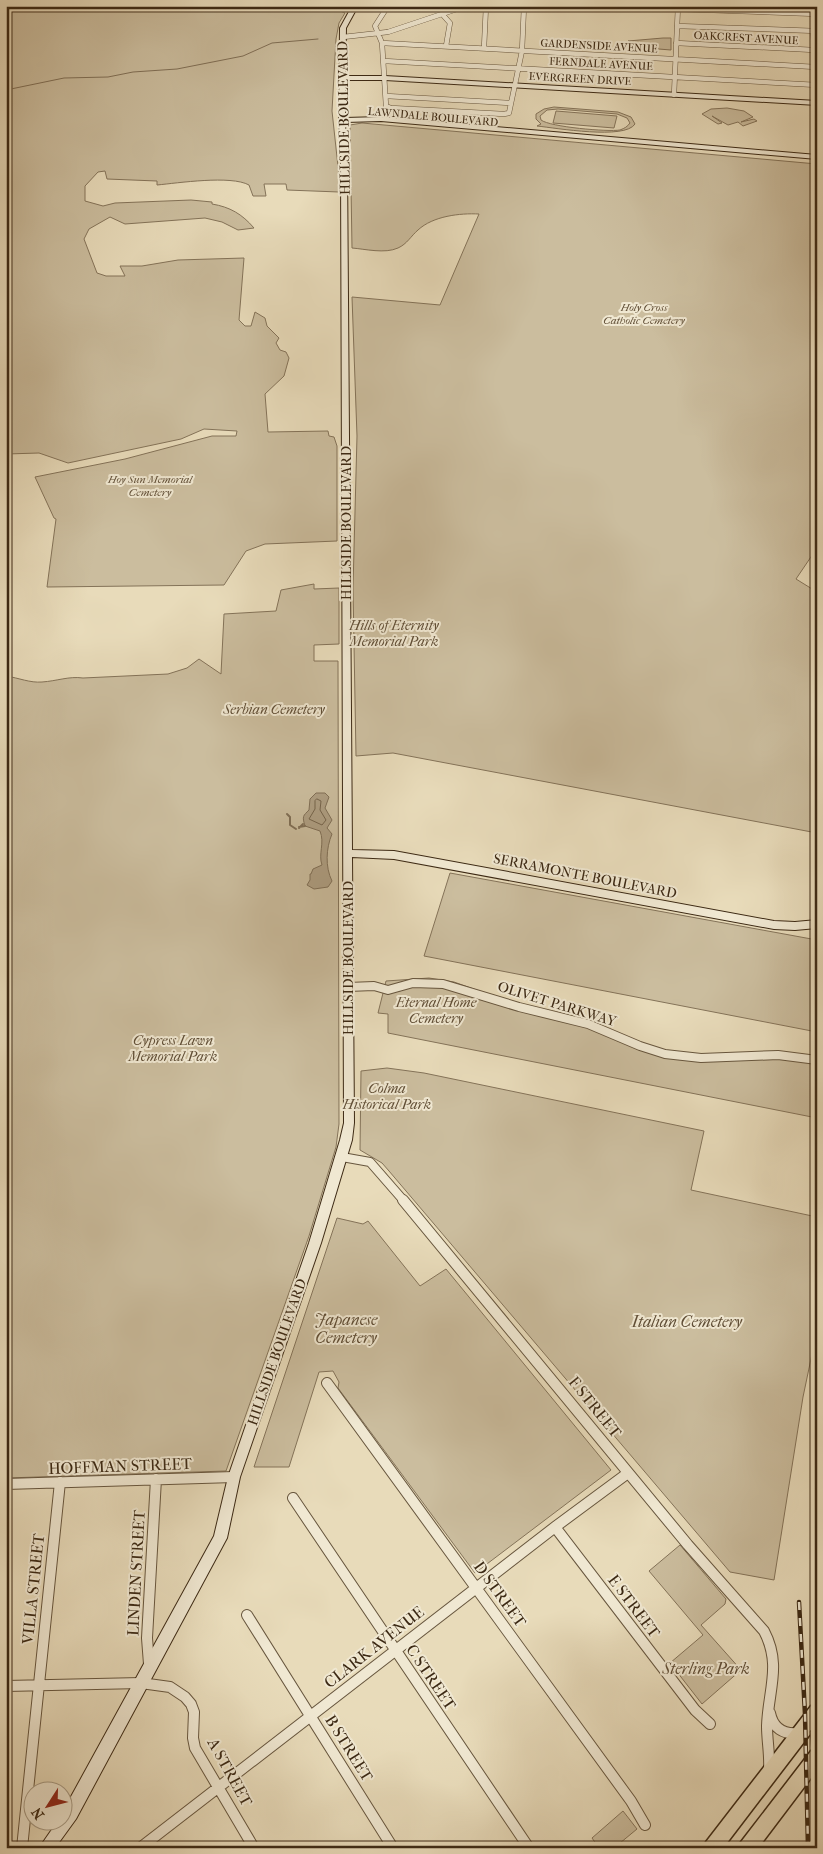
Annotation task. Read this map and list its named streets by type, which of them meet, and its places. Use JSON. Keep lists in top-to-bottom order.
{
  "streets": {
    "main road": [
      "EVERGREEN DRIVE",
      "LAWNDALE BOULEVARD",
      "HILLSIDE BOULEVARD",
      "SERRAMONTE BOULEVARD"
    ],
    "street": [
      "OAKCREST AVENUE",
      "GARDENSIDE AVENUE",
      "FERNDALE AVENUE",
      "OLIVET PARKWAY",
      "F STREET",
      "HOFFMAN STREET",
      "LINDEN STREET",
      "VILLA STREET",
      "D STREET",
      "E STREET",
      "CLARK AVENUE",
      "C STREET",
      "B STREET",
      "A STREET"
    ]
  },
  "crossings": [
    ["EVERGREEN DRIVE", "HILLSIDE BOULEVARD"],
    ["LAWNDALE BOULEVARD", "HILLSIDE BOULEVARD"],
    ["HILLSIDE BOULEVARD", "SERRAMONTE BOULEVARD"],
    ["HILLSIDE BOULEVARD", "OLIVET PARKWAY"],
    ["HILLSIDE BOULEVARD", "F STREET"],
    ["HILLSIDE BOULEVARD", "HOFFMAN STREET"],
    ["HILLSIDE BOULEVARD", "LINDEN STREET"],
    ["HILLSIDE BOULEVARD", "A STREET"],
    ["F STREET", "CLARK AVENUE"],
    ["HOFFMAN STREET", "LINDEN STREET"],
    ["HOFFMAN STREET", "VILLA STREET"],
    ["VILLA STREET", "A STREET"],
    ["D STREET", "CLARK AVENUE"],
    ["E STREET", "CLARK AVENUE"],
    ["CLARK AVENUE", "C STREET"],
    ["CLARK AVENUE", "B STREET"],
    ["CLARK AVENUE", "A STREET"]
  ],
  "parks": [
    "Holy Cross Catholic Cemetery",
    "Hoy Sun Memorial Cemetery",
    "Hills of Eternity Memorial Park",
    "Serbian Cemetery",
    "Eternal Home Cemetery",
    "Cypress Lawn Memorial Park",
    "Colma Historical Park",
    "Japanese Cemetery",
    "Italian Cemetery",
    "Sterling Park"
  ],
  "north": "bottom left"
}
